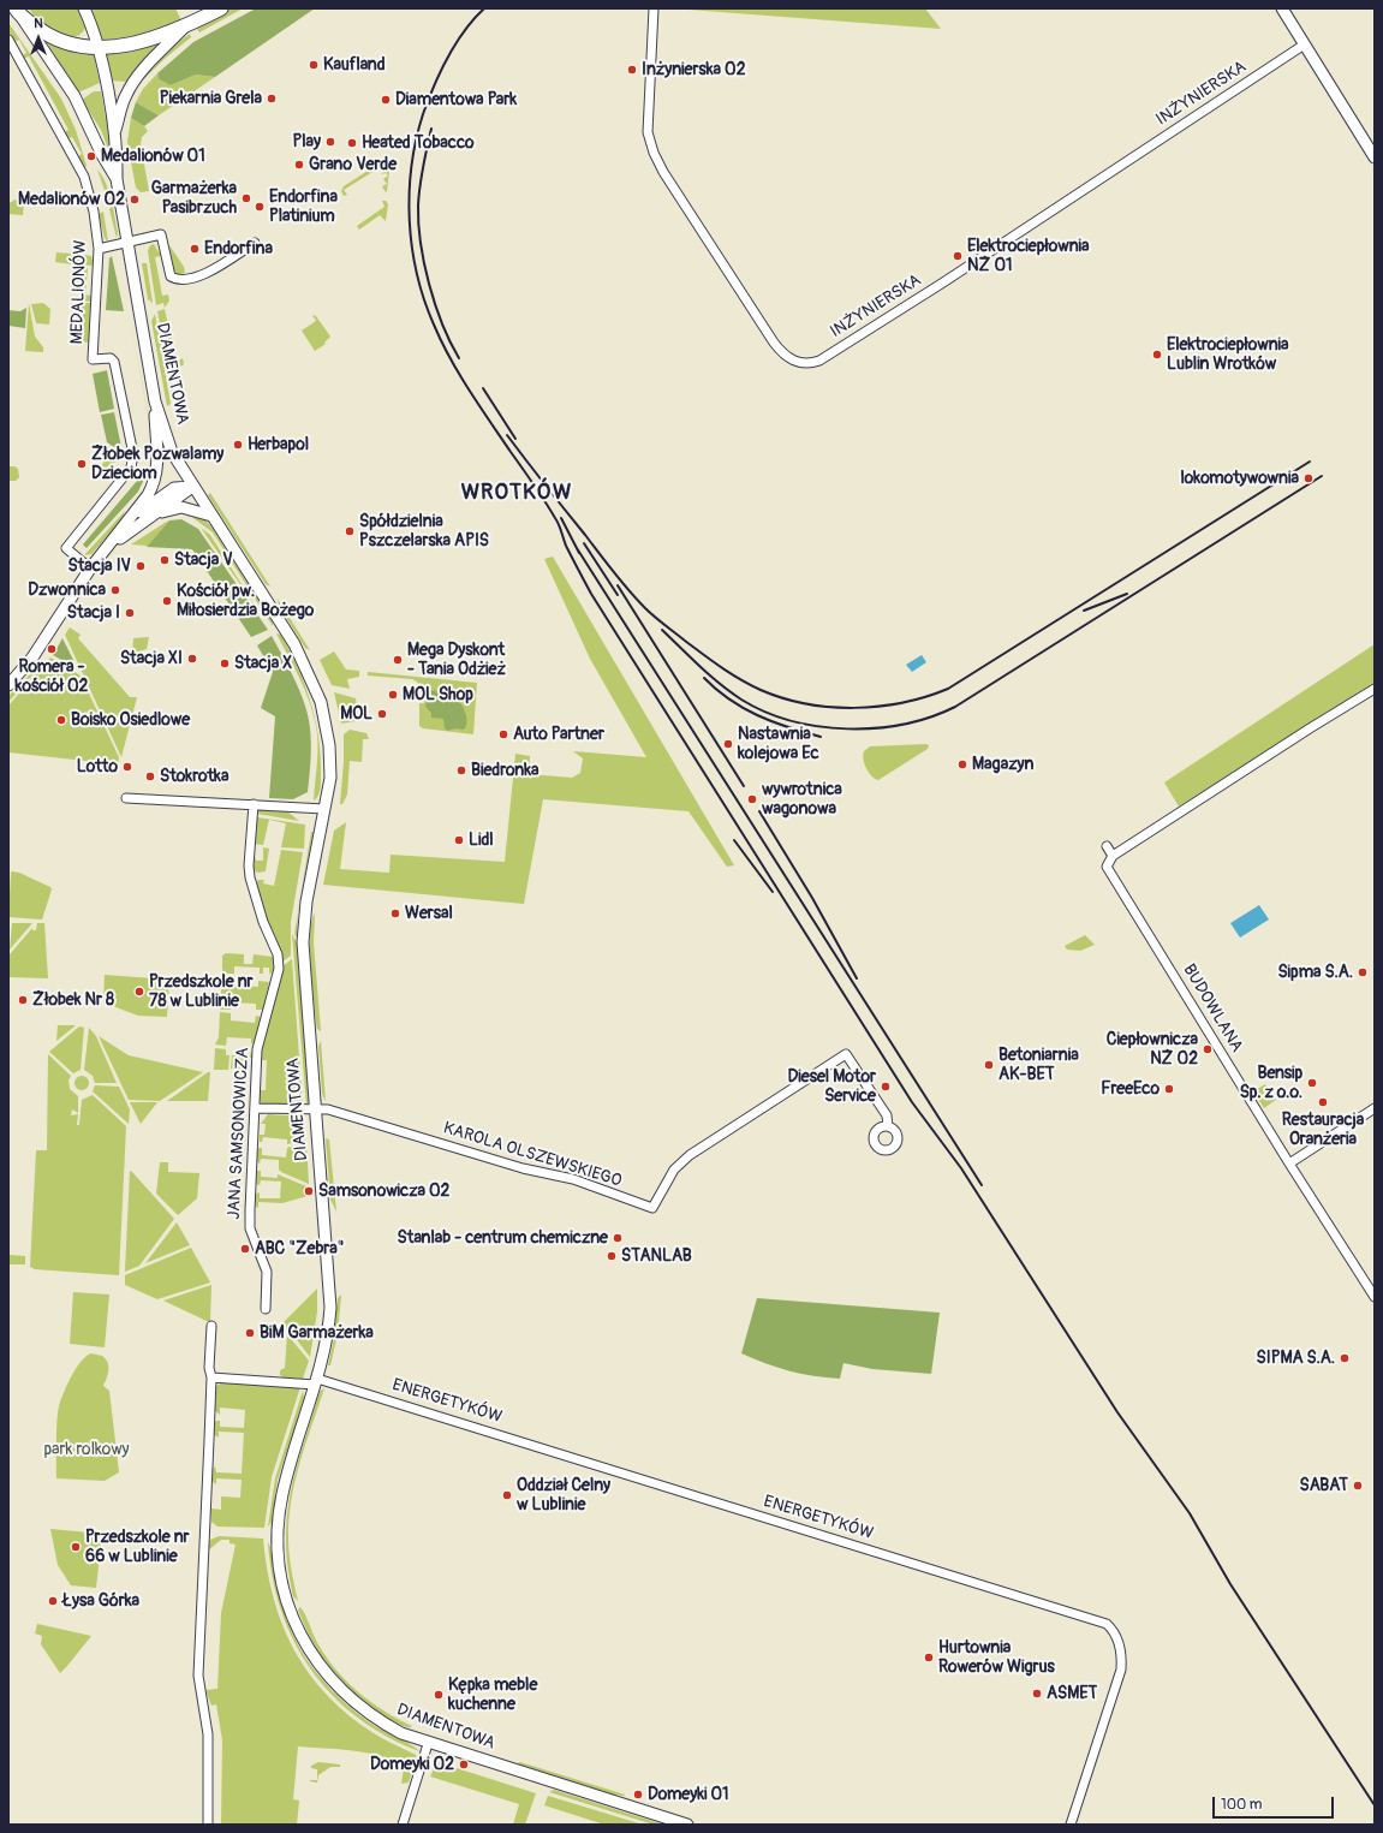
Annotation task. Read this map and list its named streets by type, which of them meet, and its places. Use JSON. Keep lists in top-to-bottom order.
{
  "streets": {
    "street": [
      "INŻYNIERSKA",
      "MEDALIONÓW",
      "DIAMENTOWA",
      "BUDOWLANA",
      "JANA SAMSONOWICZA",
      "KAROLA OLSZEWSKIEGO",
      "ENERGETYKÓW"
    ]
  },
  "crossings": [
    ["DIAMENTOWA", "KAROLA OLSZEWSKIEGO"],
    ["DIAMENTOWA", "ENERGETYKÓW"]
  ],
  "districts": ["WROTKÓW"],
  "parks": ["park rolkowy"],
  "places": [
    "Kaufland",
    "Inżynierska 02",
    "Piekarnia Grela",
    "Diamentowa Park",
    "Play",
    "Heated Tobacco",
    "Medalionów 01",
    "Grano Verde",
    "Garmażerka Pasibrzuch",
    "Medalionów 02",
    "Endorfina Platinium",
    "Endorfina",
    "Elektrociepłownia NŻ 01",
    "Elektrociepłownia Lublin Wrotków",
    "Herbapol",
    "Żłobek Pozwalamy Dzieciom",
    "lokomotywownia",
    "Spółdzielnia Pszczelarska APIS",
    "Stacja V",
    "Stacja IV",
    "Dzwonnica",
    "Kościół pw. Miłosierdzia Bożego",
    "Stacja I",
    "Romera - kościół 02",
    "Stacja XI",
    "Mega Dyskont - Tania Odżież",
    "Stacja X",
    "MOL Shop",
    "MOL",
    "Boisko Osiedlowe",
    "Auto Partner",
    "Nastawnia kolejowa Ec",
    "Magazyn",
    "Lotto",
    "Biedronka",
    "Stokrotka",
    "wywrotnica wagonowa",
    "Lidl",
    "Wersal",
    "Sipma S.A.",
    "Przedszkole nr 78 w Lublinie",
    "Żłobek Nr 8",
    "Ciepłownicza NŻ 02",
    "Betoniarnia AK-BET",
    "Bensip Sp. z o.o.",
    "Diesel Motor Service",
    "FreeEco",
    "Restauracja Oranżeria",
    "Samsonowicza 02",
    "Stanlab - centrum chemiczne",
    "ABC \"Zebra\"",
    "STANLAB",
    "BiM Garmażerka",
    "SIPMA S.A.",
    "SABAT",
    "Oddział Celny w Lublinie",
    "Przedszkole nr 66 w Lublinie",
    "Łysa Górka",
    "Hurtownia Rowerów Wigrus",
    "ASMET",
    "Kępka meble kuchenne",
    "Domeyki 02",
    "Domeyki 01"
  ],
  "scale_bar": "100 m",
  "north": "top"
}
